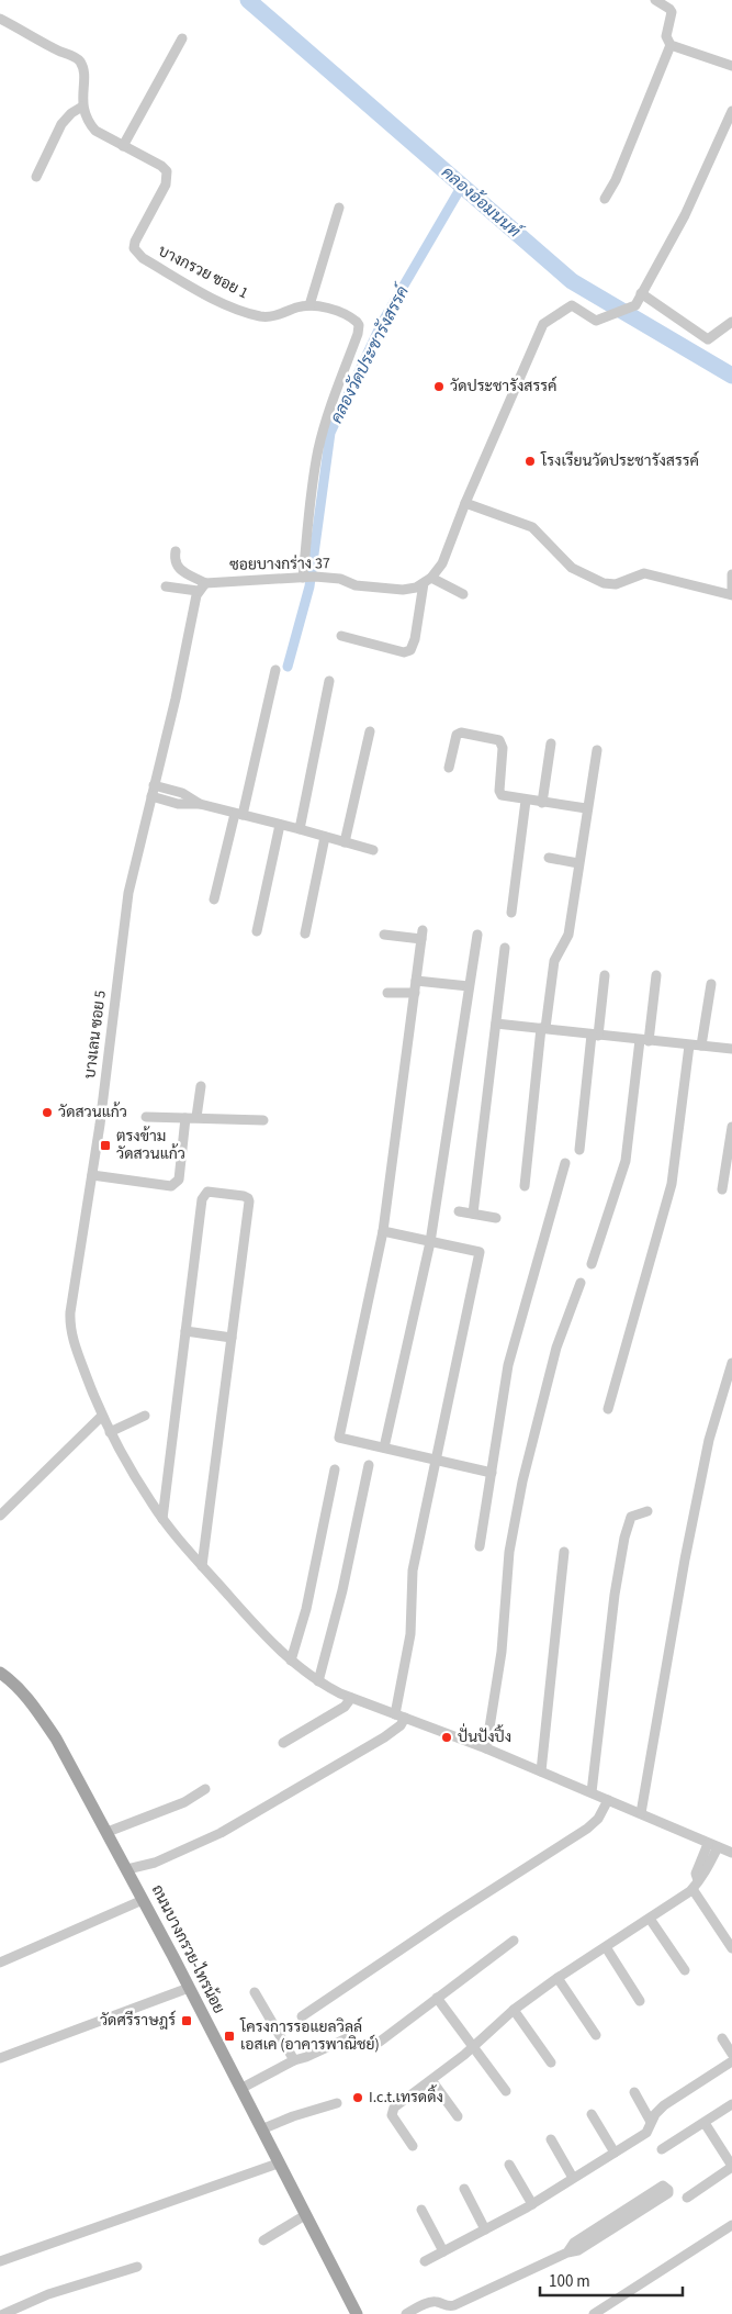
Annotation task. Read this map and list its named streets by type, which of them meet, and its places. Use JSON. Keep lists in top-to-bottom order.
{
  "streets": {
    "main road": ["ถนนบางกรวย-ไทรน้อย"],
    "street": ["บางกรวย ซอย 1", "ซอยบางกร่าง 37", "บางเลน ซอย 5"]
  },
  "crossings": [
    ["บางกรวย ซอย 1", "ซอยบางกร่าง 37"]
  ],
  "water": ["คลองอ้อมนนท์", "คลองวัดประชารังสรรค์"],
  "places": {
    "other": [
      "วัดประชารังสรรค์",
      "โรงเรียนวัดประชารังสรรค์",
      "วัดสวนแก้ว",
      "ปั่นปังปิ้ง",
      "I.c.t.เทรดดิ้ง"
    ],
    "transit": ["ตรงข้าม วัดสวนแก้ว", "วัดศรีราษฎร์", "โครงการรอแยลวิลล์ เอสเค (อาคารพาณิชย์)"]
  },
  "scale_bar": "100 m"
}
